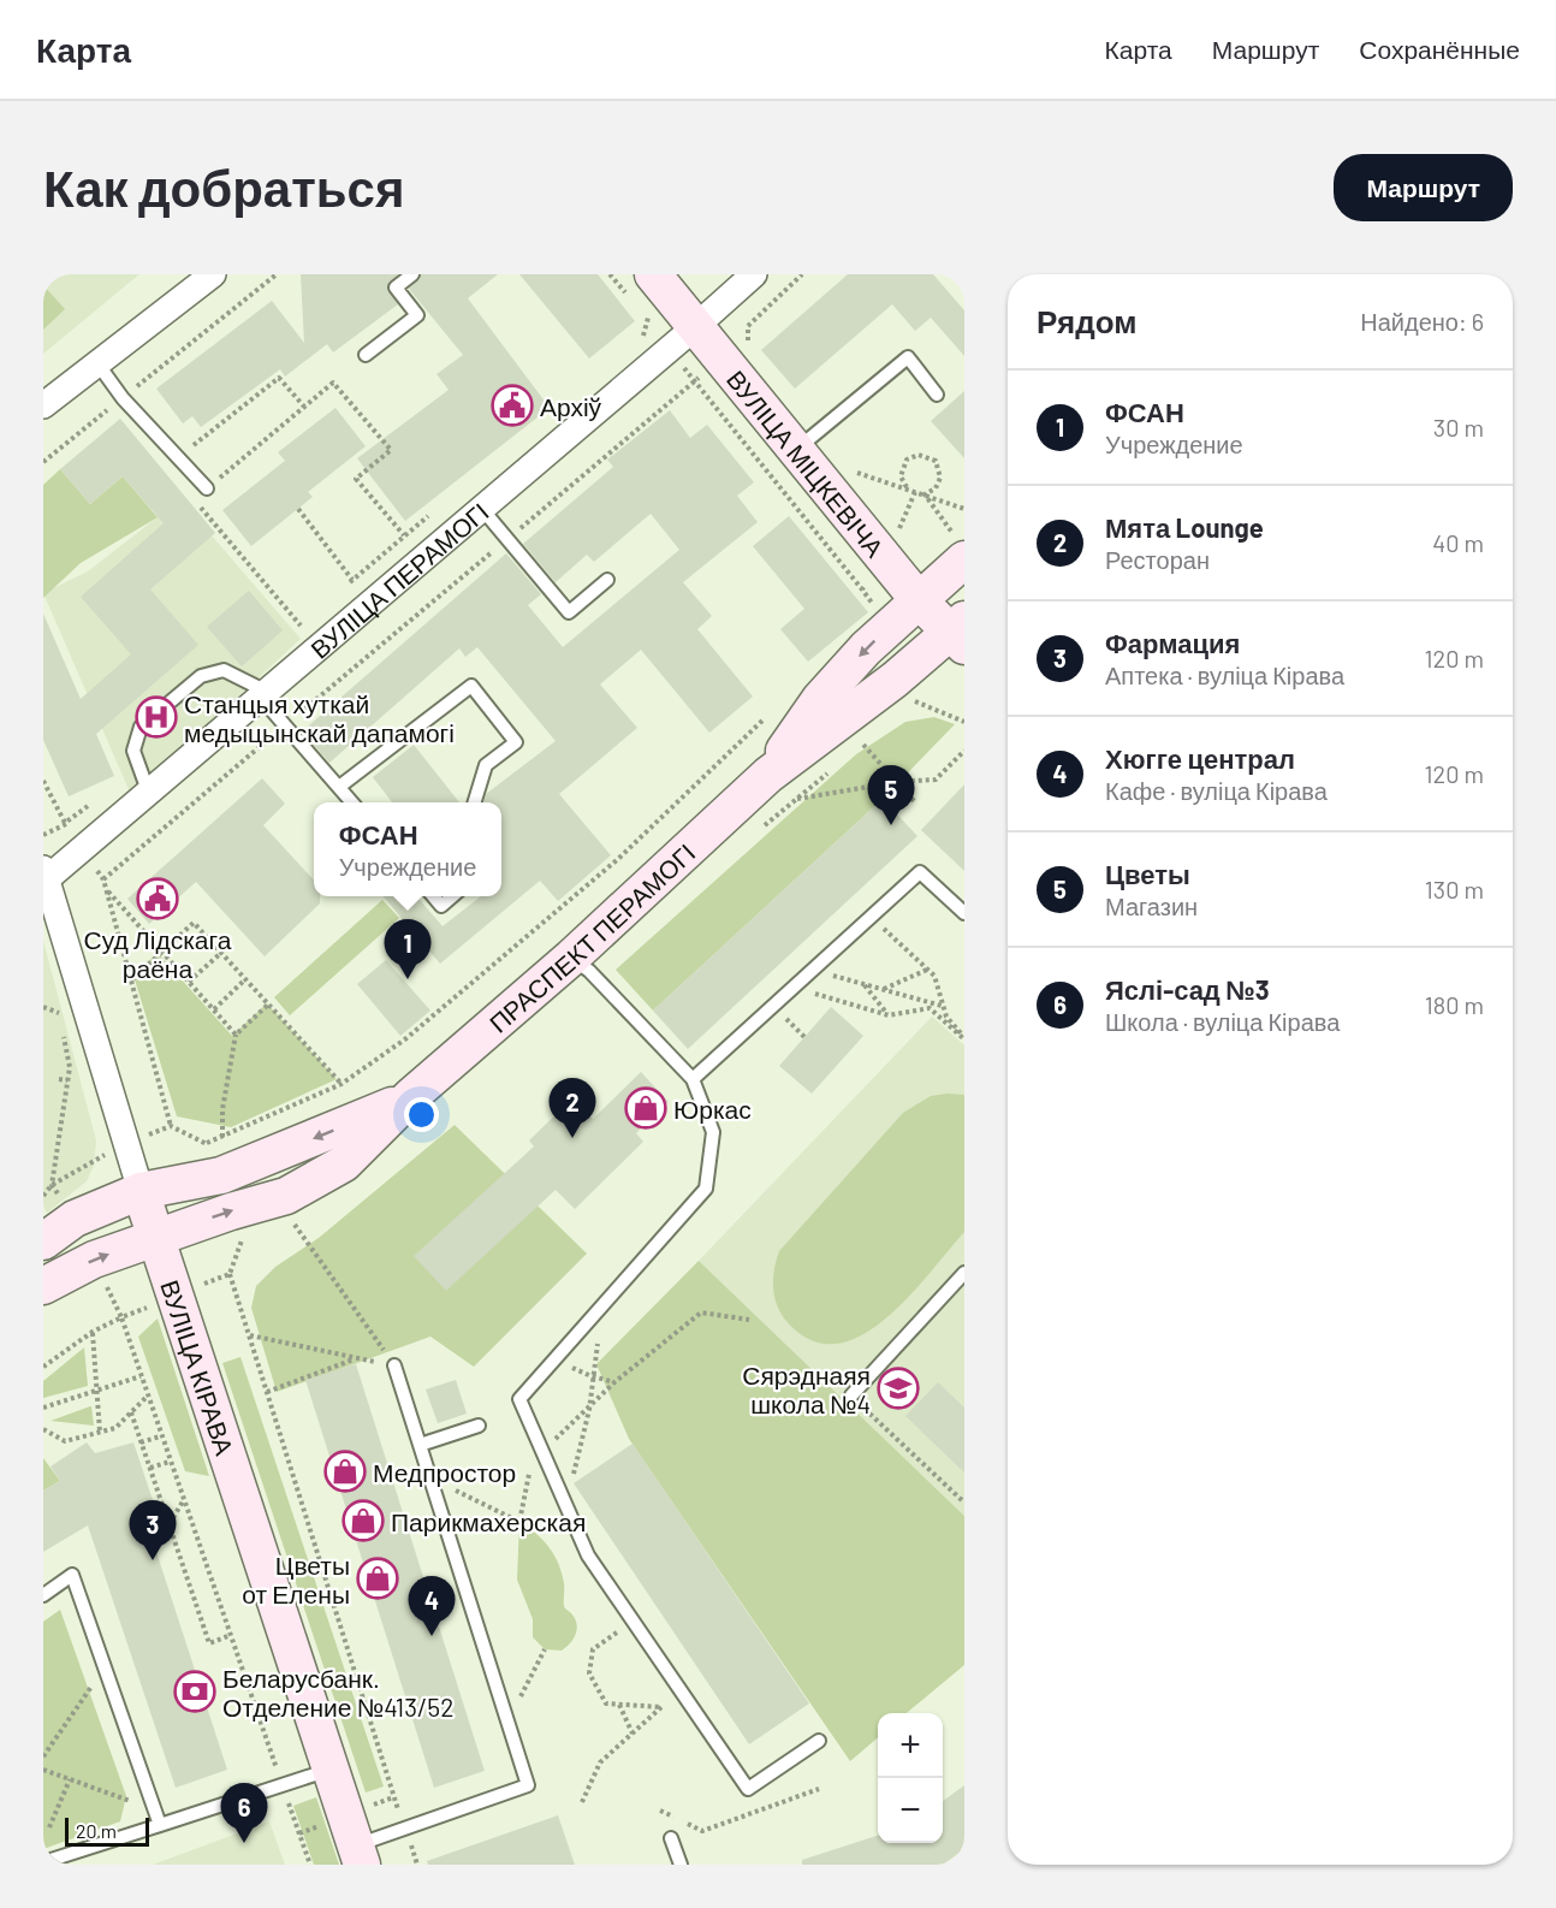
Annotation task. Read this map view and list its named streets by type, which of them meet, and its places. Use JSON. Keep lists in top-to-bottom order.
{
  "streets": {
    "main road": ["ВУЛІЦА МІЦКЕВІЧА", "ПРАСПЕКТ ПЕРАМОГІ", "ВУЛІЦА КІРАВА"],
    "street": ["ВУЛІЦА ПЕРАМОГІ"]
  },
  "crossings": [
    ["ВУЛІЦА МІЦКЕВІЧА", "ВУЛІЦА ПЕРАМОГІ"],
    ["ВУЛІЦА МІЦКЕВІЧА", "ПРАСПЕКТ ПЕРАМОГІ"],
    ["ВУЛІЦА ПЕРАМОГІ", "ВУЛІЦА КІРАВА"],
    ["ПРАСПЕКТ ПЕРАМОГІ", "ВУЛІЦА КІРАВА"]
  ],
  "places": {
    "public building": ["Архіў", "Суд Лідскага раёна"],
    "hospital": ["Станцыя хуткай медыцынскай дапамогі"],
    "shop": [
      "Юркас",
      "Медпростор",
      "Парикмахерская",
      "Цветы от Елены"
    ],
    "school or university": ["Сярэднаяя школа №4"],
    "bank": ["Беларусбанк. Отделение №413/52"]
  },
  "scale_bar": "20 m",
  "page": {
    "header": "Карта",
    "nav": ["Карта", "Маршрут", "Сохранённые"],
    "buttons": "Маршрут",
    "title": "Как добраться",
    "heading": ["Рядом", "Найдено: 6"],
    "list": [
      {
        "mark": "1",
        "name": "ФСАН",
        "note": "Учреждение",
        "value": "30 m"
      },
      {
        "mark": "2",
        "name": "Мята Lounge",
        "note": "Ресторан",
        "value": "40 m"
      },
      {
        "mark": "3",
        "name": "Фармация",
        "note": "Аптека · вуліца Кірава",
        "value": "120 m"
      },
      {
        "mark": "4",
        "name": "Хюгге централ",
        "note": "Кафе · вуліца Кірава",
        "value": "120 m"
      },
      {
        "mark": "5",
        "name": "Цветы",
        "note": "Магазин",
        "value": "130 m"
      },
      {
        "mark": "6",
        "name": "Яслі-сад №3",
        "note": "Школа · вуліца Кірава",
        "value": "180 m"
      }
    ],
    "pins": [
      "5",
      "1",
      "2",
      "3",
      "4",
      "6"
    ],
    "popup": ["ФСАН", "Учреждение"],
    "map_buttons": ["+", "−"],
    "scale": "20 m"
  }
}
